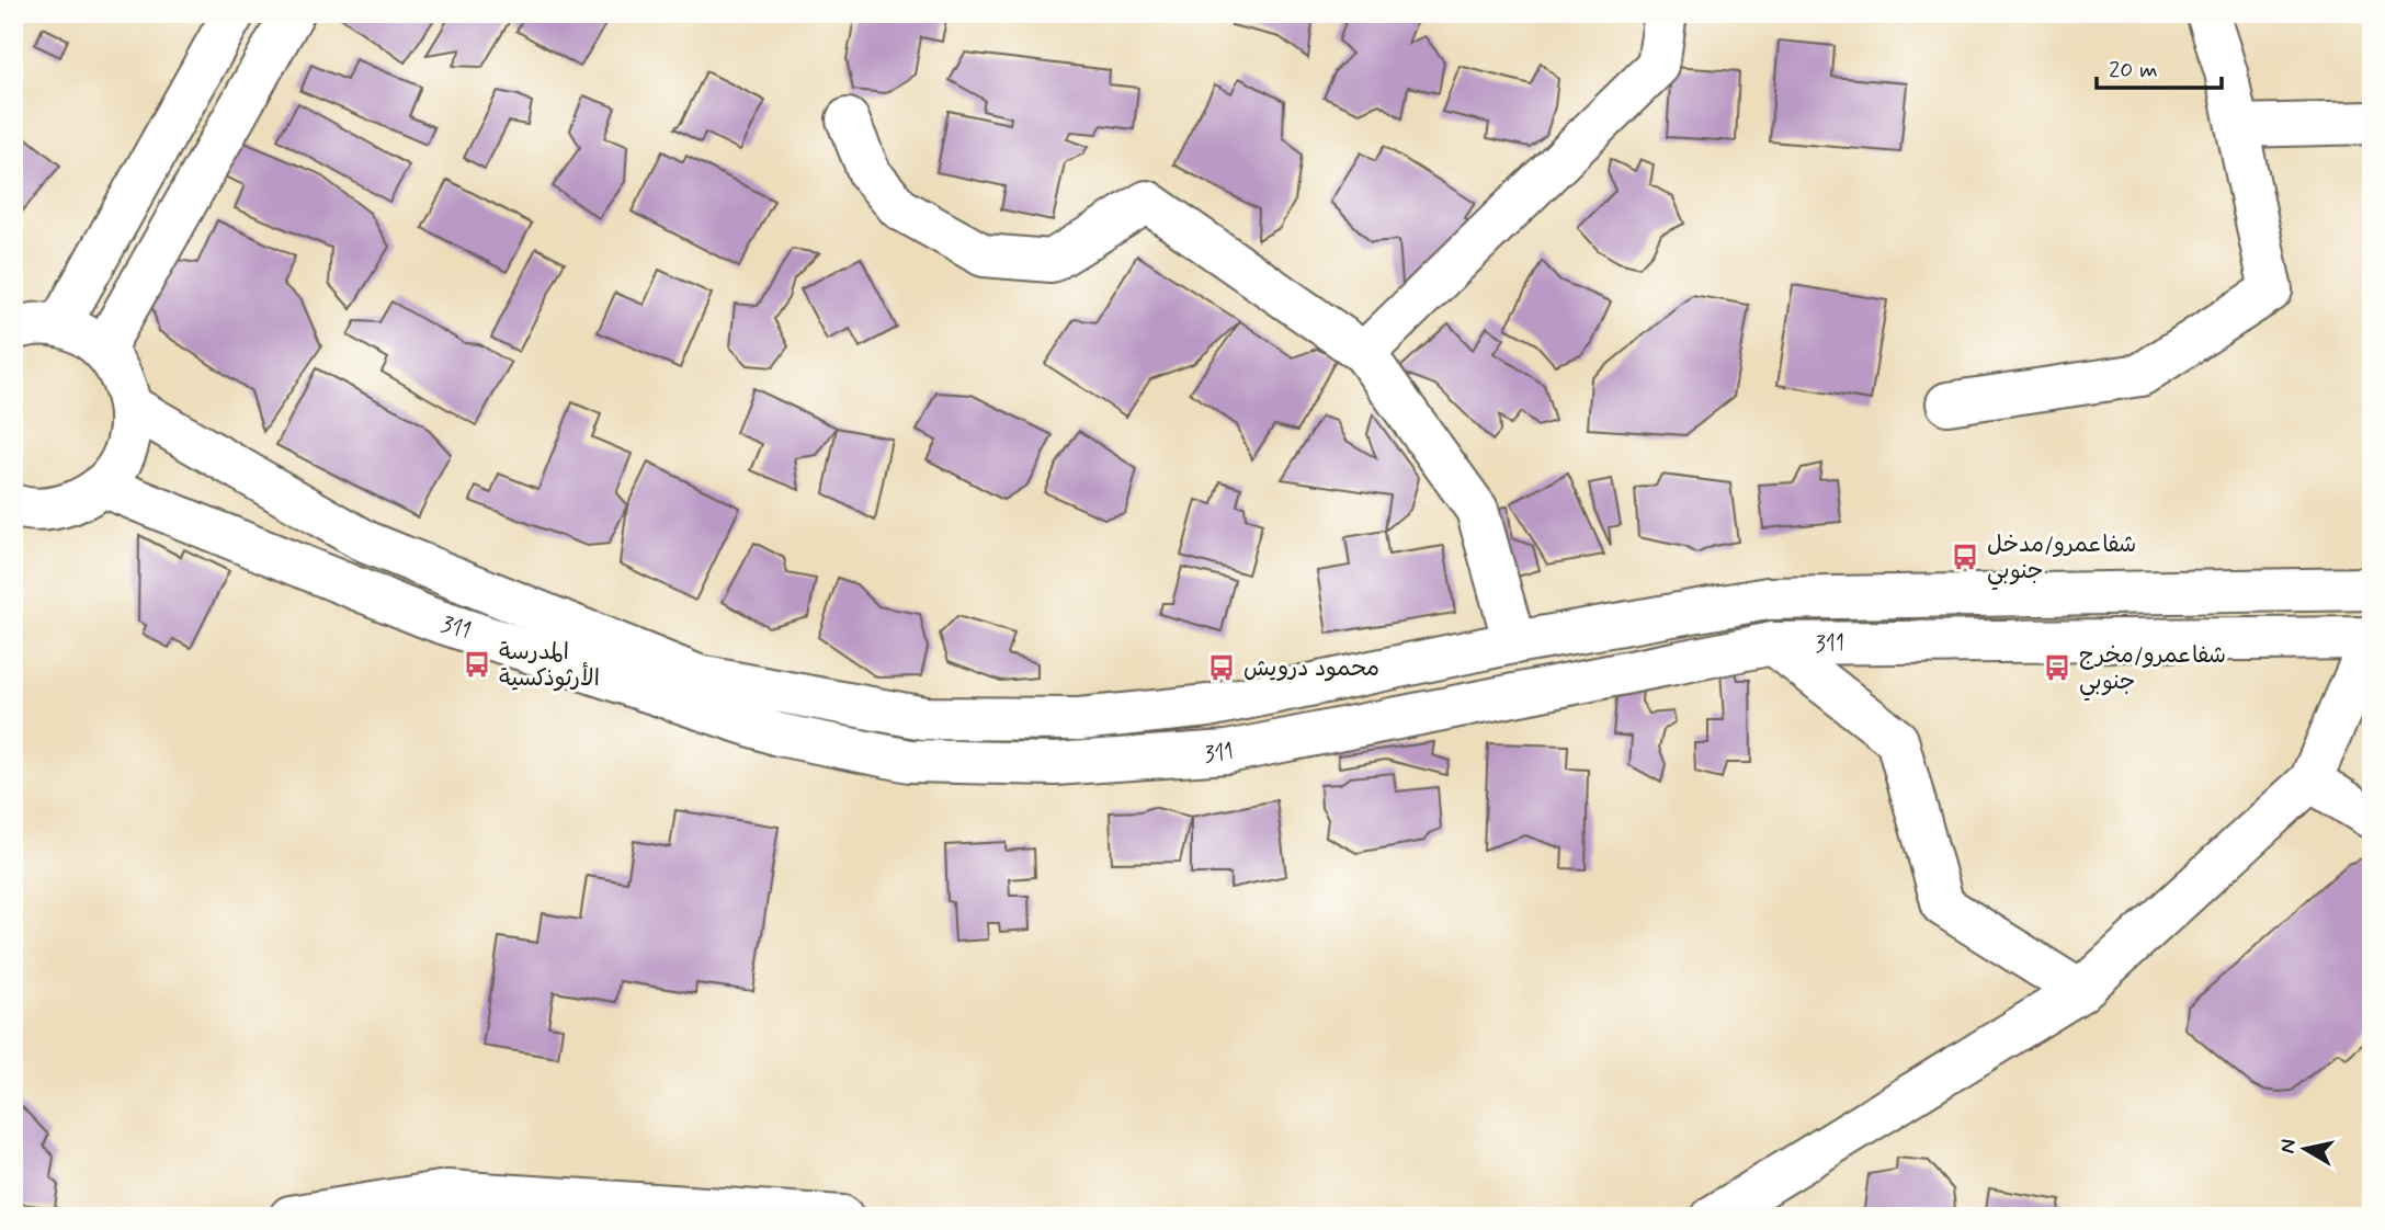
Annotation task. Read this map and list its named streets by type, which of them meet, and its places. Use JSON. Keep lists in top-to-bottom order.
{
  "streets": {
    "street": ["311"]
  },
  "places": {
    "bus stop": [
      "شفاعمرو/مدخل جنوبي",
      "المدرسة الأرثوذكسية",
      "محمود درويش",
      "شفاعمرو/مخرج جنوبي"
    ]
  },
  "scale_bar": "20 m",
  "north": "left"
}
